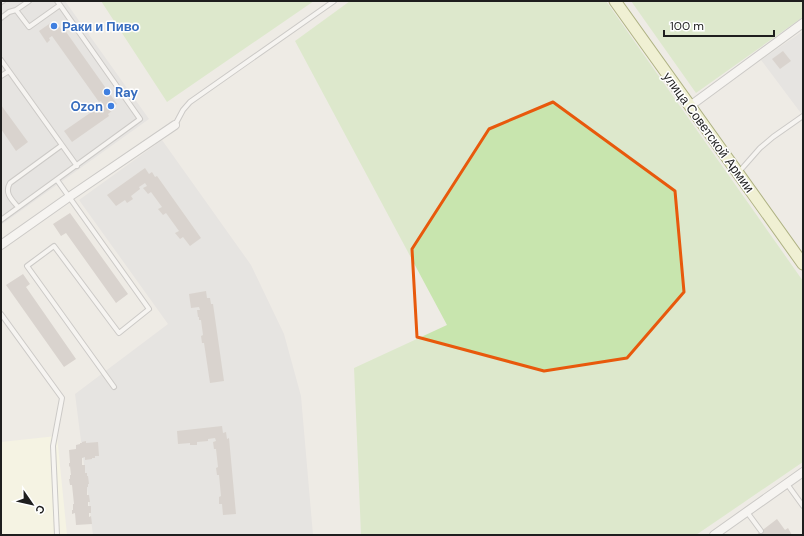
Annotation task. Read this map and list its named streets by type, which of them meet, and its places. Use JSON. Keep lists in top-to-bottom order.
{
  "streets": {
    "main road": ["улица Советской Армии"]
  },
  "places": ["Раки и Пиво", "Ray", "Ozon"],
  "scale_bar": "100 m",
  "north": "bottom right"
}
